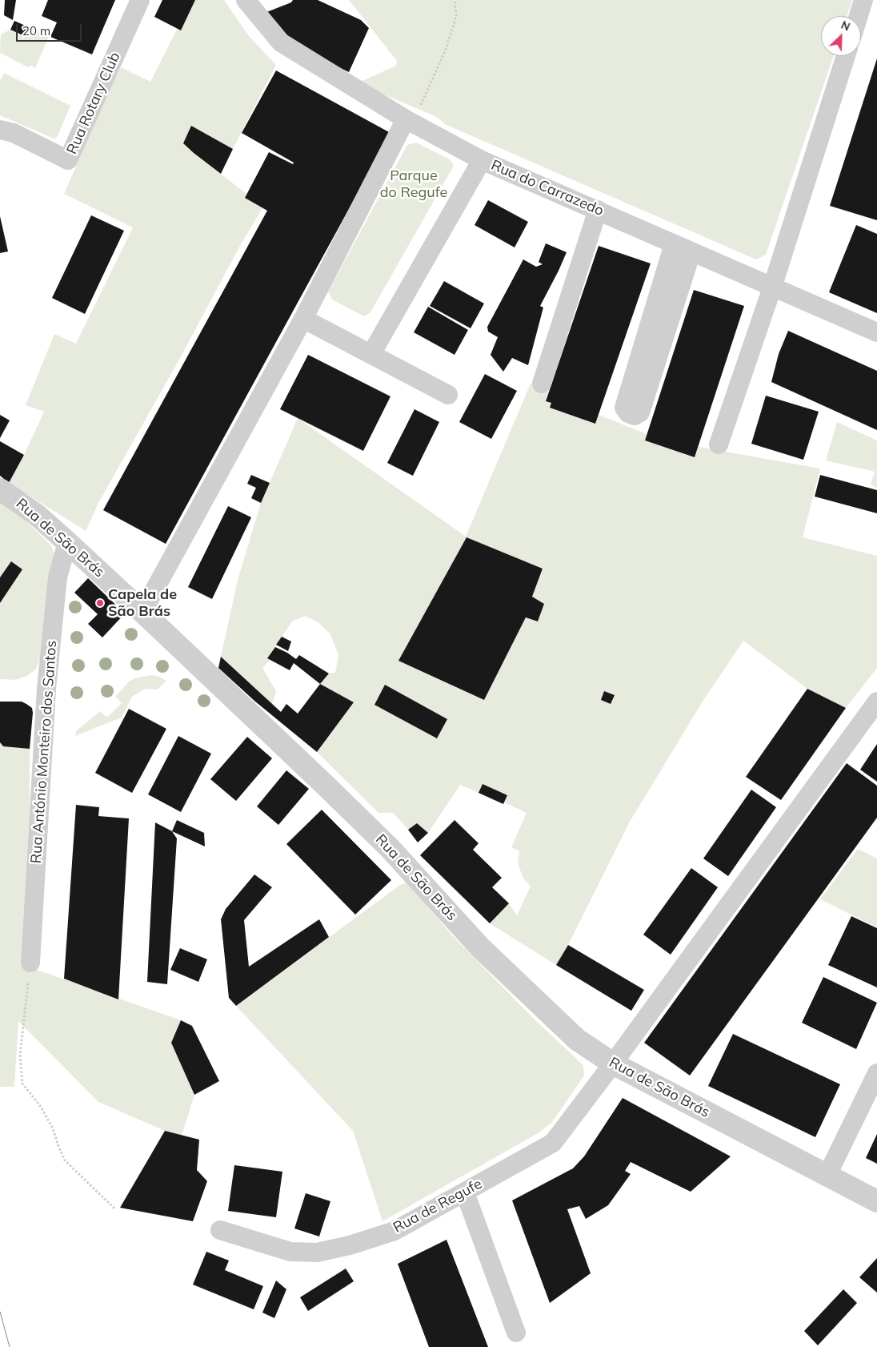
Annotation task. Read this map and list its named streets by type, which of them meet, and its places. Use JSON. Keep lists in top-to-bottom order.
{
  "streets": {
    "street": [
      "Rua Rotary Club",
      "Rua do Carrazedo",
      "Rua de São Brás",
      "Rua António Monteiro dos Santos",
      "Rua de Regufe"
    ]
  },
  "crossings": [
    ["Rua de São Brás", "Rua António Monteiro dos Santos"],
    ["Rua de São Brás", "Rua de Regufe"]
  ],
  "parks": ["Parque do Regufe"],
  "places": ["Capela de São Brás"],
  "scale_bar": "20 m",
  "north": "top right"
}
